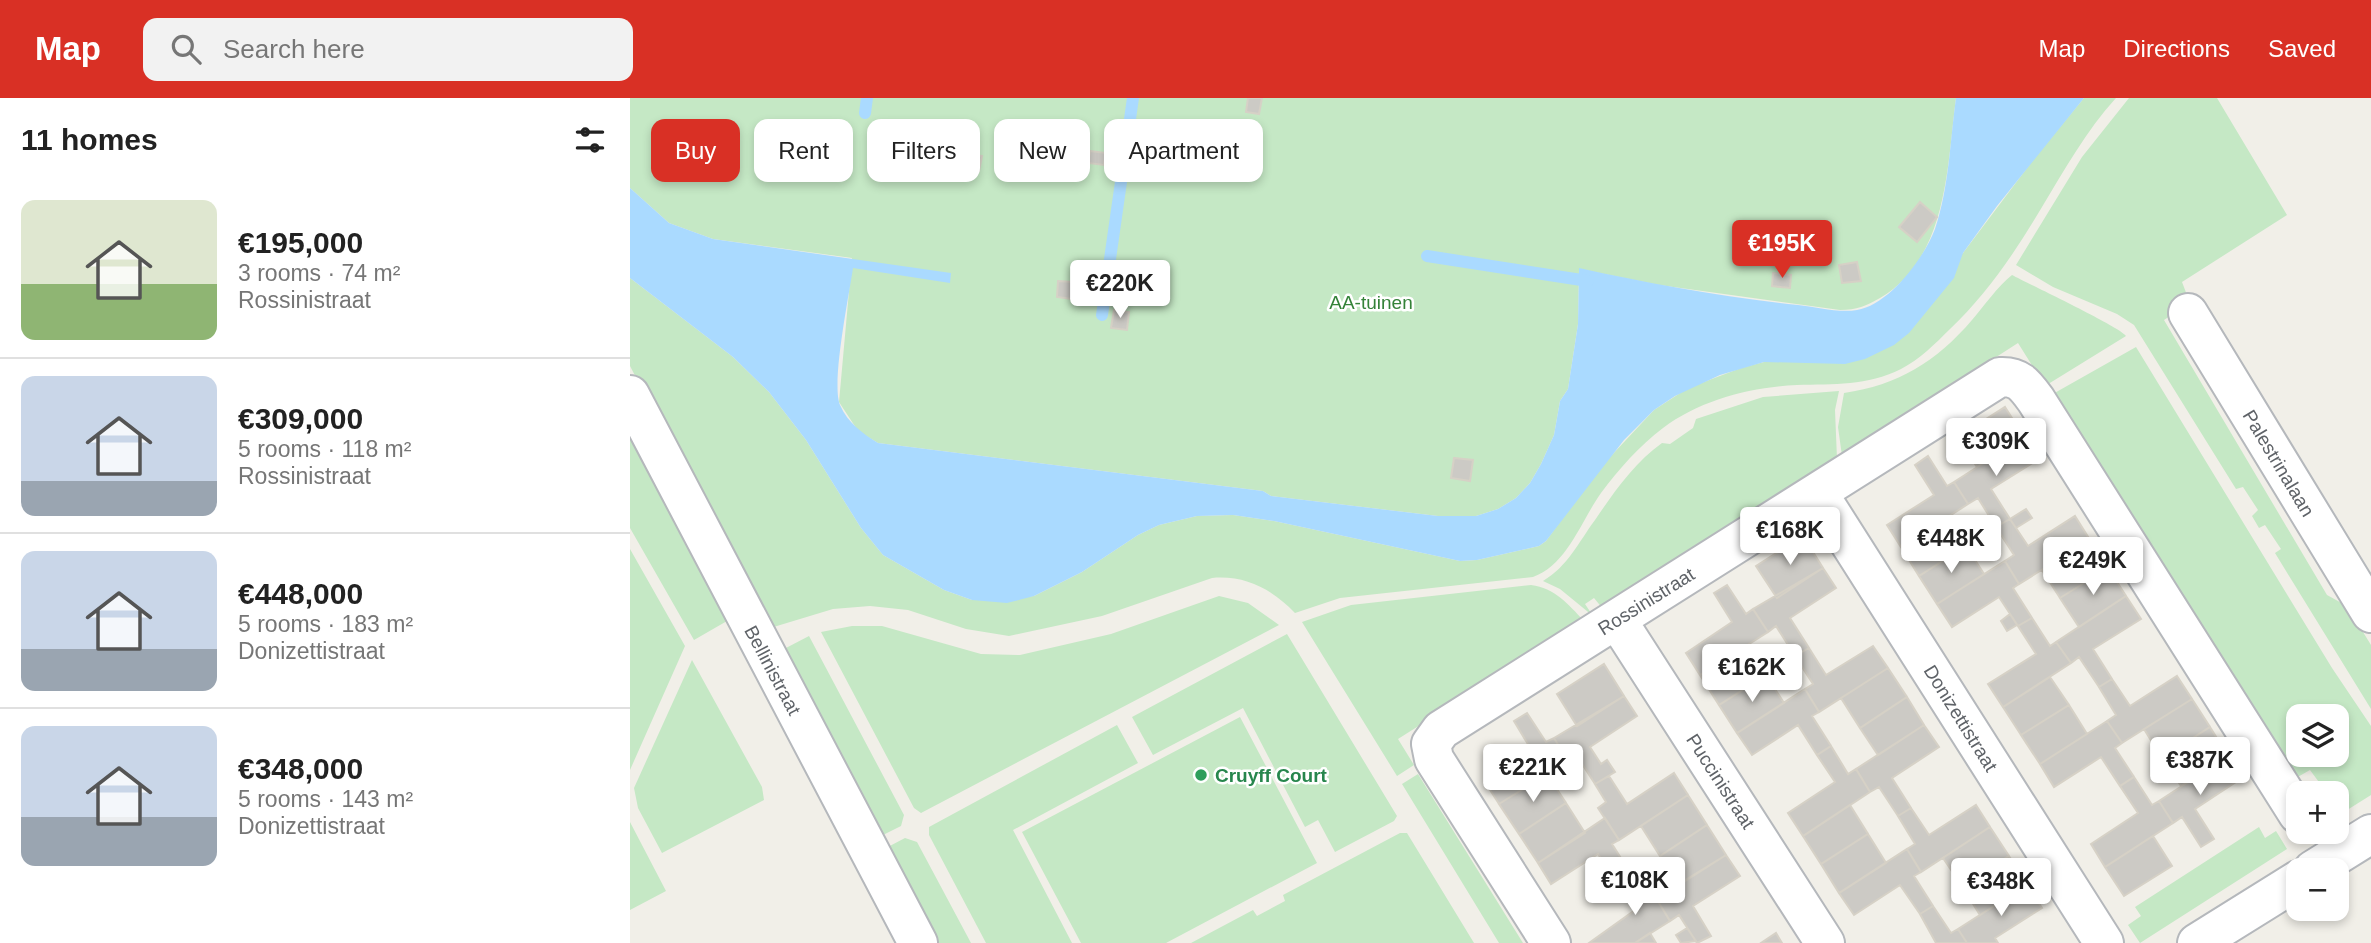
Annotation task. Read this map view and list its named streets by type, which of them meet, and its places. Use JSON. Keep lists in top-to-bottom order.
{
  "streets": {
    "street": [
      "Palestrinalaan",
      "Rossinistraat",
      "Bellinistraat",
      "Donizettistraat",
      "Puccinistraat"
    ]
  },
  "crossings": [
    ["Rossinistraat", "Donizettistraat"],
    ["Rossinistraat", "Puccinistraat"]
  ],
  "parks": ["AA-tuinen"],
  "places": ["Cruyff Court"],
  "page": {
    "header": "Map",
    "search": "Search here",
    "nav": ["Map", "Directions", "Saved"],
    "heading": "11 homes",
    "chip": [
      "Buy",
      "Rent",
      "Filters",
      "New",
      "Apartment"
    ],
    "list": [
      {
        "name": "€195,000",
        "note": "3 rooms · 74 m² · Rossinistraat"
      },
      {
        "name": "€309,000",
        "note": "5 rooms · 118 m² · Rossinistraat"
      },
      {
        "name": "€448,000",
        "note": "5 rooms · 183 m² · Donizettistraat"
      },
      {
        "name": "€348,000",
        "note": "5 rooms · 143 m² · Donizettistraat"
      }
    ],
    "price": [
      "€195K",
      "€220K",
      "€309K",
      "€168K",
      "€448K",
      "€249K",
      "€162K",
      "€387K",
      "€221K",
      "€108K",
      "€348K"
    ],
    "map_buttons": ["+", "−"]
  }
}
